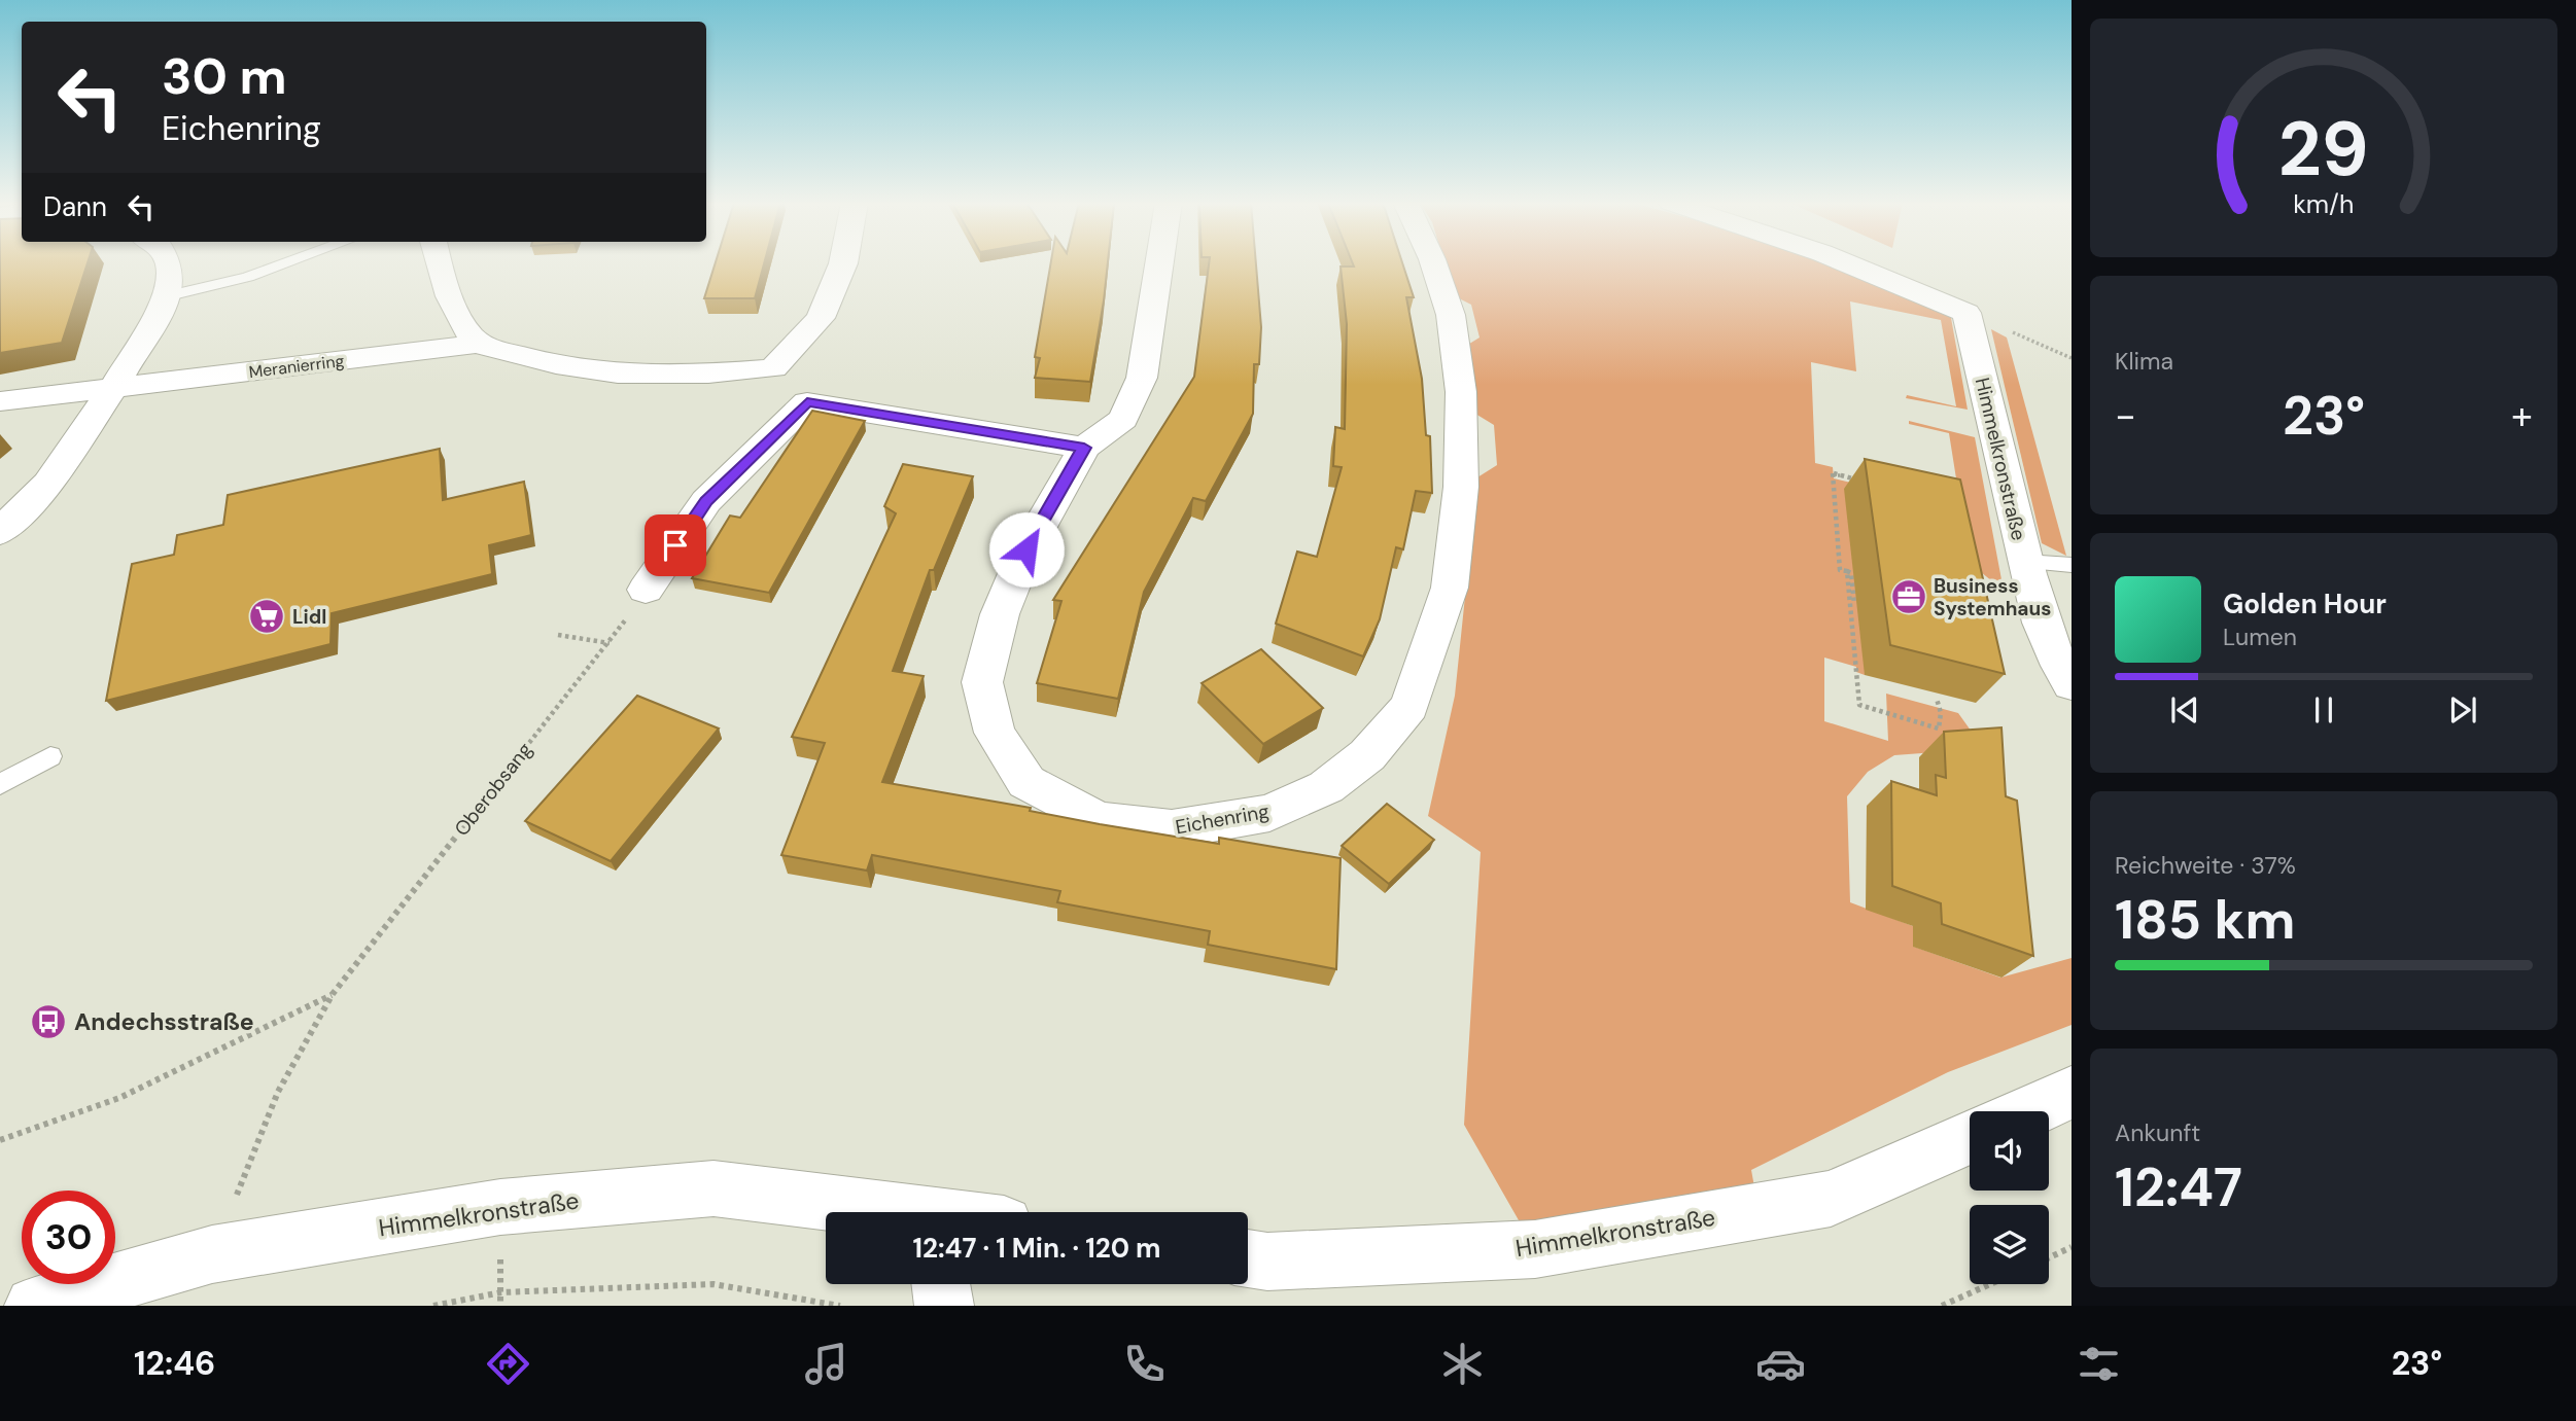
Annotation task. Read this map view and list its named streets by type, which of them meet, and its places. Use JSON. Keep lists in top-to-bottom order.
{
  "streets": {
    "street": ["Meranierring", "Himmelkronstraße", "Eichenring"],
    "path": ["Oberobsang"]
  },
  "crossings": [
    ["Himmelkronstraße", "Oberobsang"]
  ],
  "places": {
    "office": ["Business Systemhaus"],
    "supermarket": ["Lidl"],
    "bus stop": ["Andechsstraße"]
  },
  "page": {
    "turn": ["30 m", "Eichenring"],
    "then": "Dann",
    "tile": [
      "Klima",
      ["Reichweite · 37%", "185 km"],
      ["Ankunft", "12:47"]
    ],
    "heat": ["−", "23°", "+"],
    "song": ["Golden Hour", "Lumen"],
    "limit": "30",
    "trip": "12:47 · 1 Min. · 120 m",
    "tabs": ["12:46", "23°"],
    "gauge": ["29", "km/h"]
  }
}
